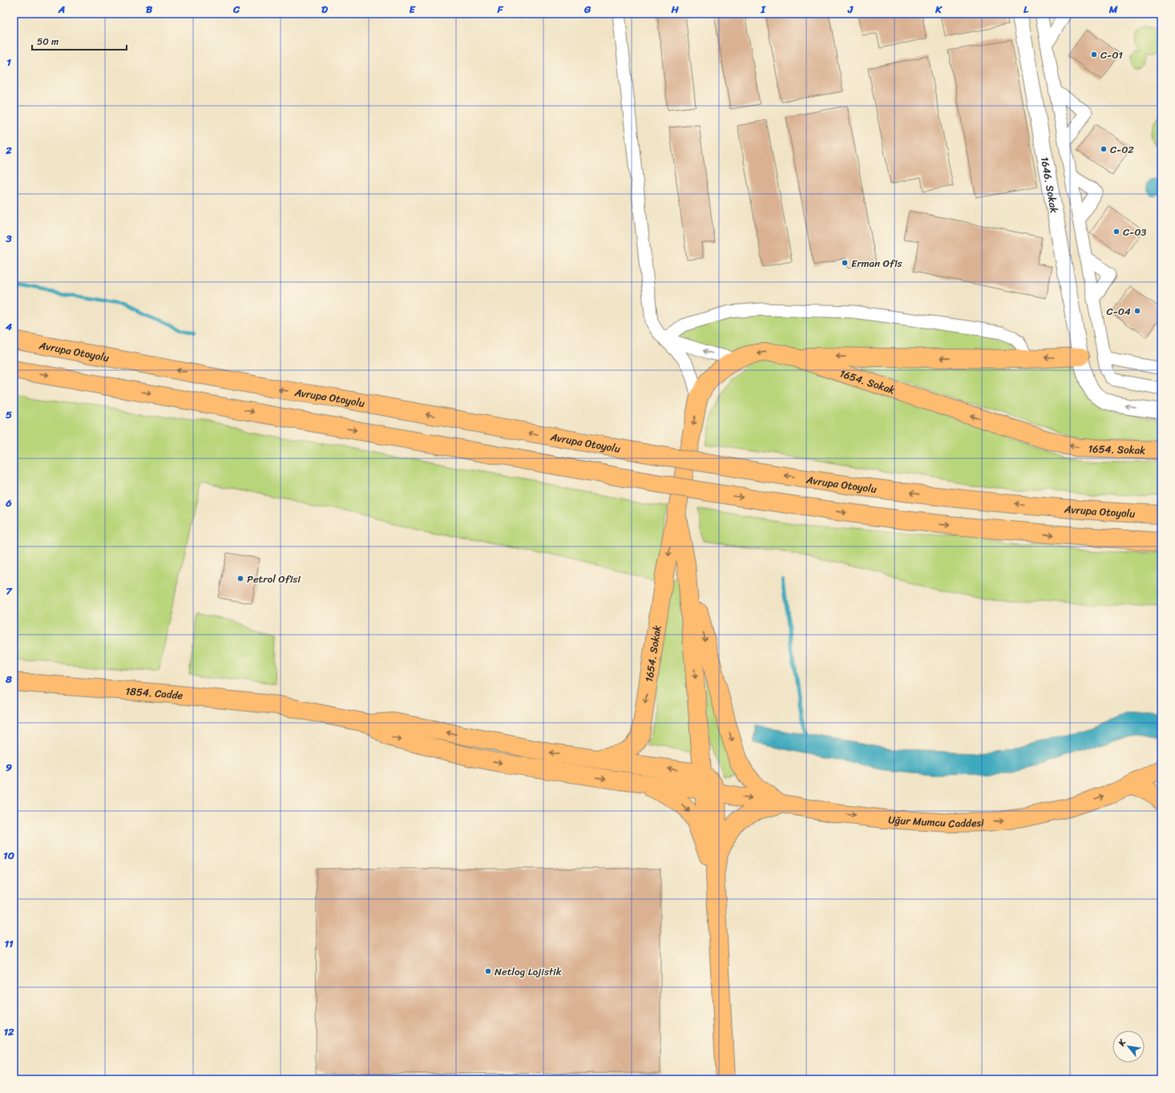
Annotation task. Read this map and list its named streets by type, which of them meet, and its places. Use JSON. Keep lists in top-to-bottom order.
{
  "streets": {
    "main road": [
      "Avrupa Otoyolu",
      "1654. Sokak",
      "1854. Cadde",
      "Uğur Mumcu Caddesi"
    ],
    "street": ["1646. Sokak"]
  },
  "crossings": [
    ["1654. Sokak", "Uğur Mumcu Caddesi"]
  ],
  "one_way": ["Uğur Mumcu Caddesi"],
  "places": [
    "C-01",
    "C-02",
    "C-03",
    "Erman Ofis",
    "C-04",
    "Petrol Ofisi",
    "Netlog Lojistik"
  ],
  "scale_bar": "50 m",
  "north": "top left",
  "grid": {
    "columns": [
      "A",
      "B",
      "C",
      "D",
      "E",
      "F",
      "G",
      "H",
      "I",
      "J",
      "K",
      "L",
      "M"
    ],
    "rows": [
      "1",
      "2",
      "3",
      "4",
      "5",
      "6",
      "7",
      "8",
      "9",
      "10",
      "11",
      "12"
    ]
  }
}
